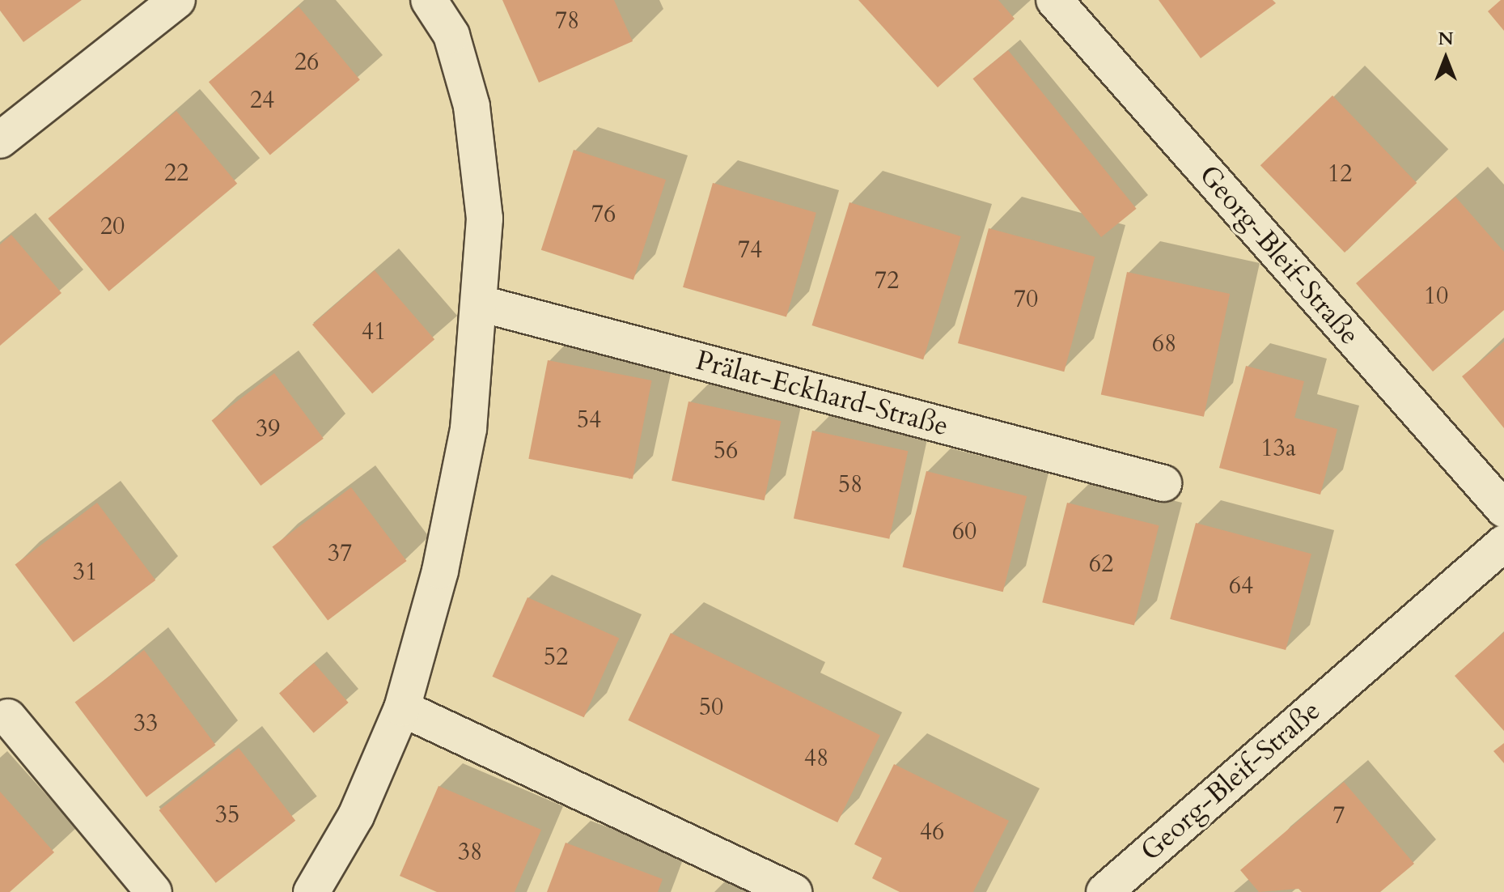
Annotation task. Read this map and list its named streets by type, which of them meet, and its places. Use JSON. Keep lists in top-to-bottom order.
{
  "streets": {
    "street": ["Georg-Bleif-Straße", "Prälat-Eckhard-Straße"]
  },
  "house_numbers": [
    "78",
    "26",
    "24",
    "22",
    "12",
    "76",
    "20",
    "74",
    "72",
    "10",
    "70",
    "41",
    "68",
    "54",
    "39",
    "13a",
    "56",
    "58",
    "60",
    "37",
    "62",
    "31",
    "64",
    "52",
    "50",
    "33",
    "48",
    "35",
    "7",
    "46",
    "38"
  ],
  "north": "top"
}
